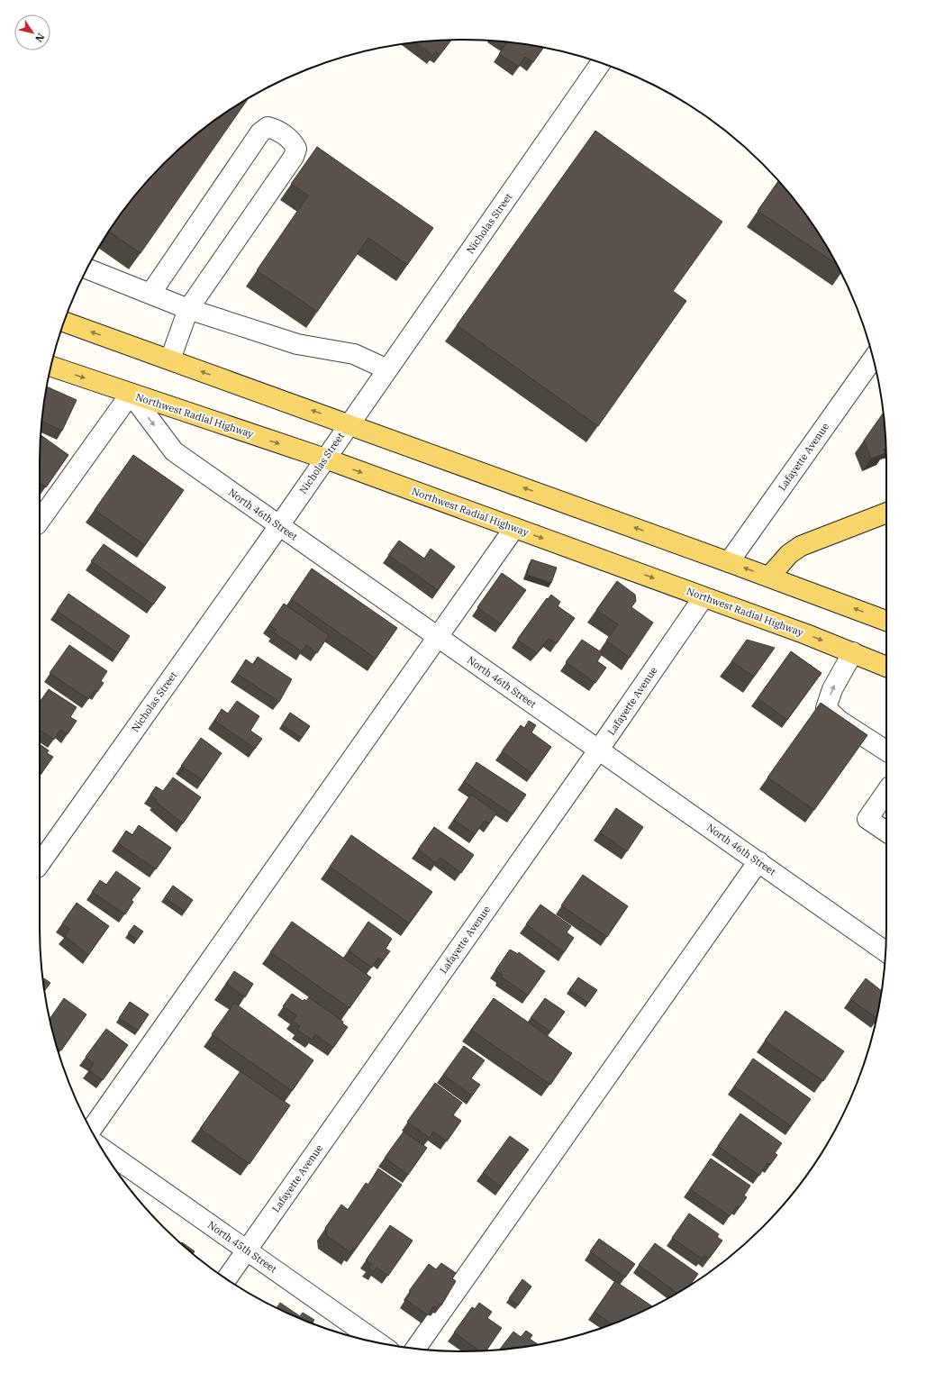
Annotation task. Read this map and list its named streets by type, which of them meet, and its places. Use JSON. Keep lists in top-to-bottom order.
{
  "streets": {
    "main road": ["Northwest Radial Highway"],
    "street": [
      "Nicholas Street",
      "Lafayette Avenue",
      "North 46th Street",
      "North 45th Street"
    ]
  },
  "crossings": [
    ["Nicholas Street", "Northwest Radial Highway"],
    ["Nicholas Street", "North 46th Street"],
    ["Northwest Radial Highway", "Lafayette Avenue"],
    ["Northwest Radial Highway", "North 46th Street"],
    ["Lafayette Avenue", "North 46th Street"],
    ["Lafayette Avenue", "North 45th Street"]
  ],
  "north": "bottom right"
}
